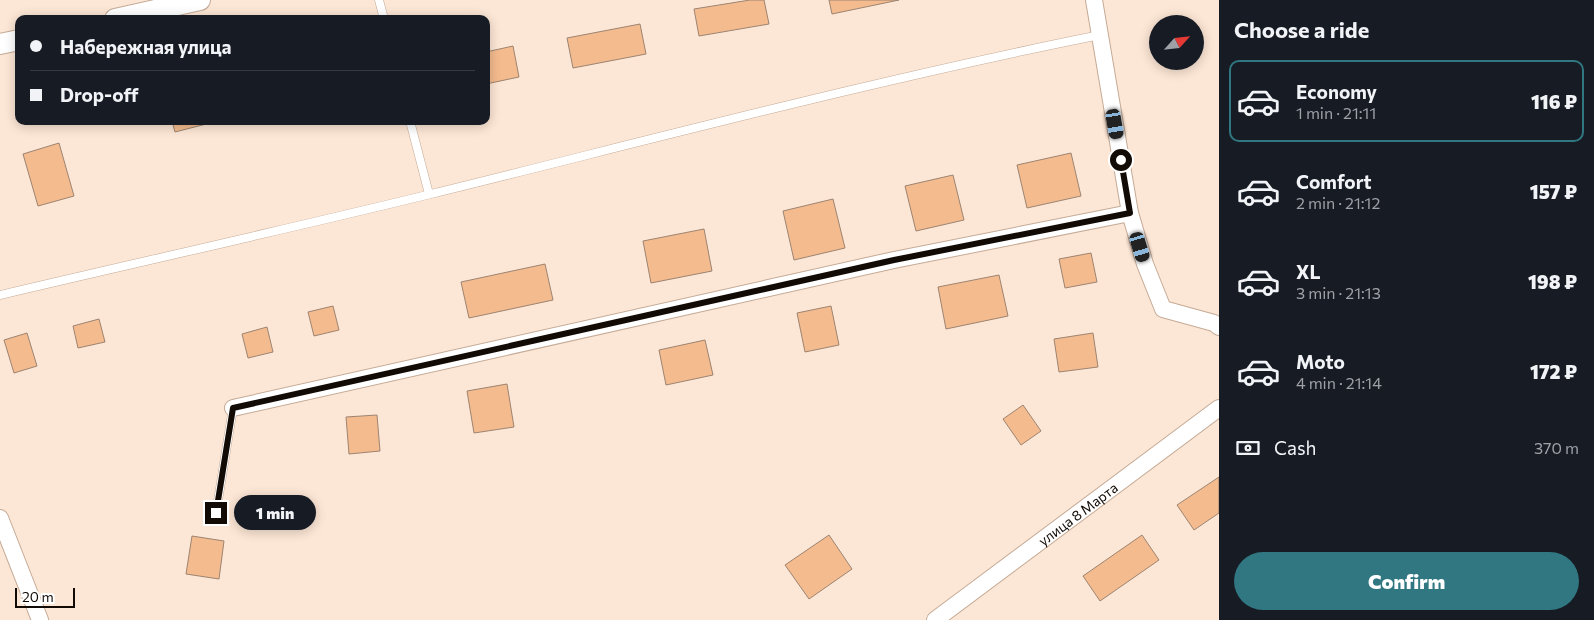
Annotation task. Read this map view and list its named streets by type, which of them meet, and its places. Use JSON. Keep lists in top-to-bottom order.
{
  "streets": {
    "street": ["улица 8 Марта"]
  },
  "scale_bar": "20 m",
  "north": "top right",
  "page": {
    "heading": "Choose a ride",
    "banner": ["Набережная улица", "Drop-off"],
    "list": [
      {
        "name": "Economy",
        "note": "1 min · 21:11",
        "value": "116 ₽"
      },
      {
        "name": "Comfort",
        "note": "2 min · 21:12",
        "value": "157 ₽"
      },
      {
        "name": "XL",
        "note": "3 min · 21:13",
        "value": "198 ₽"
      },
      {
        "name": "Moto",
        "note": "4 min · 21:14",
        "value": "172 ₽"
      }
    ],
    "pay": ["Cash", "370 m"],
    "bubble": "1 min",
    "buttons": "Confirm",
    "scale": "20 m"
  }
}
